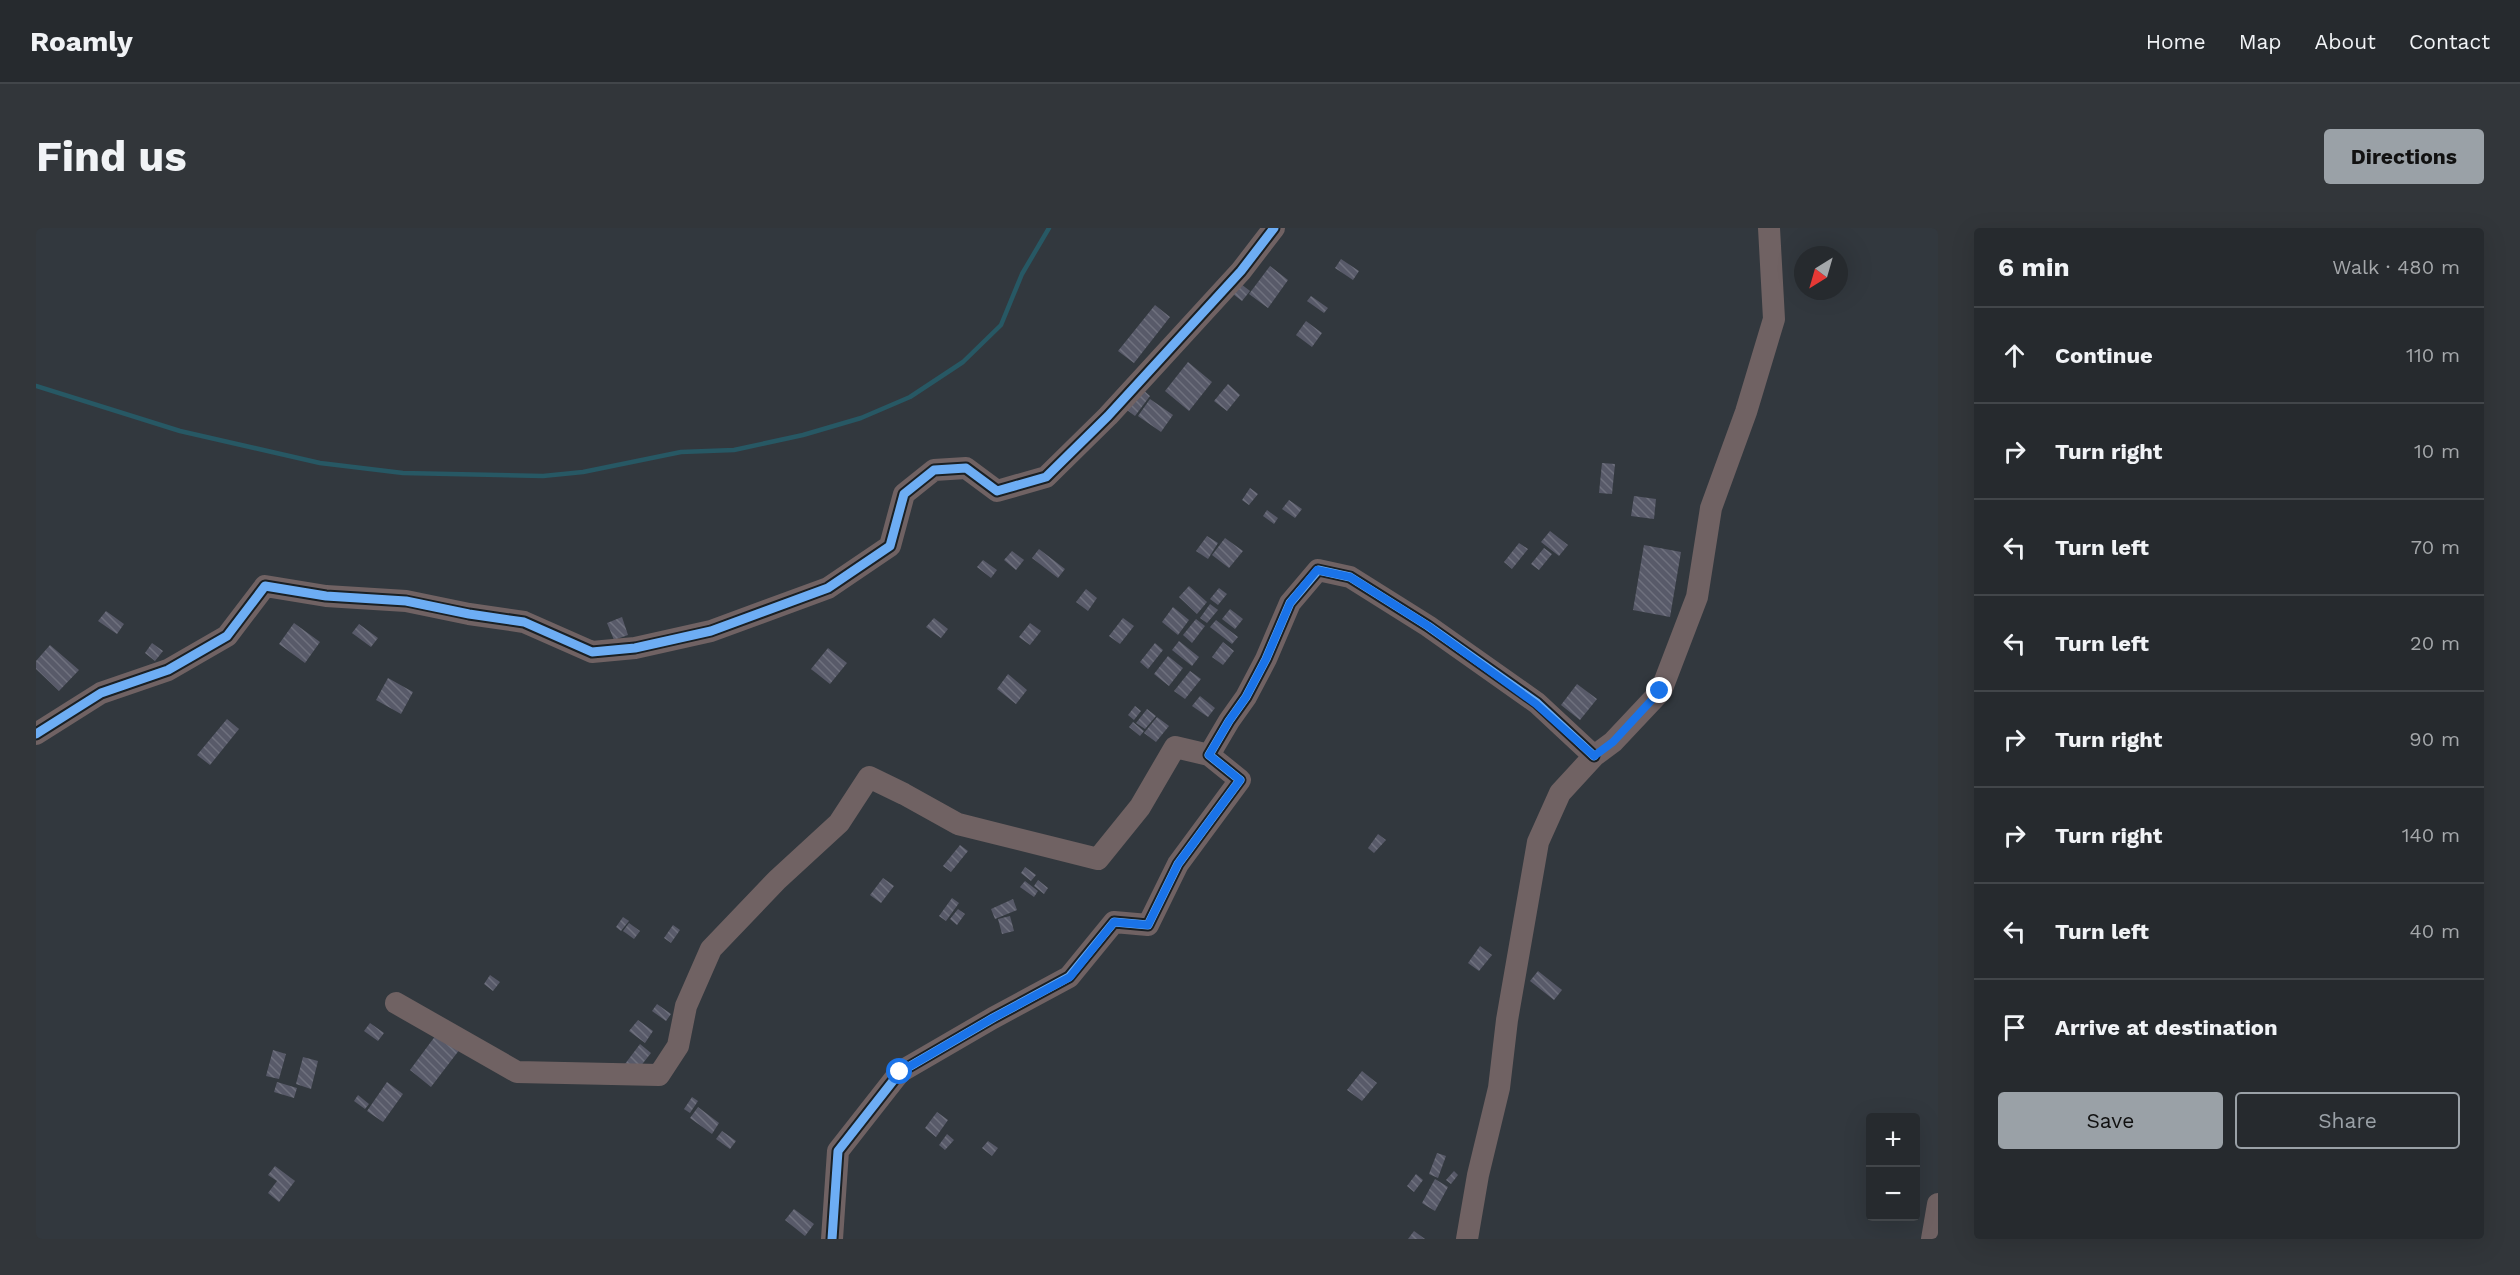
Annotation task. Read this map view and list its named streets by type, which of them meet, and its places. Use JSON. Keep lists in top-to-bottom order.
{
  "north": "bottom left",
  "page": {
    "header": "Roamly",
    "nav": [
      "Home",
      "Map",
      "About",
      "Contact"
    ],
    "buttons": [
      "Directions",
      ["Save", "Share"]
    ],
    "title": "Find us",
    "heading": ["6 min", "Walk · 480 m"],
    "list": [
      ["Continue", "110 m"],
      ["Turn right", "10 m"],
      ["Turn left", "70 m"],
      ["Turn left", "20 m"],
      ["Turn right", "90 m"],
      ["Turn right", "140 m"],
      ["Turn left", "40 m"],
      "Arrive at destination"
    ],
    "map_buttons": ["+", "−"]
  }
}
